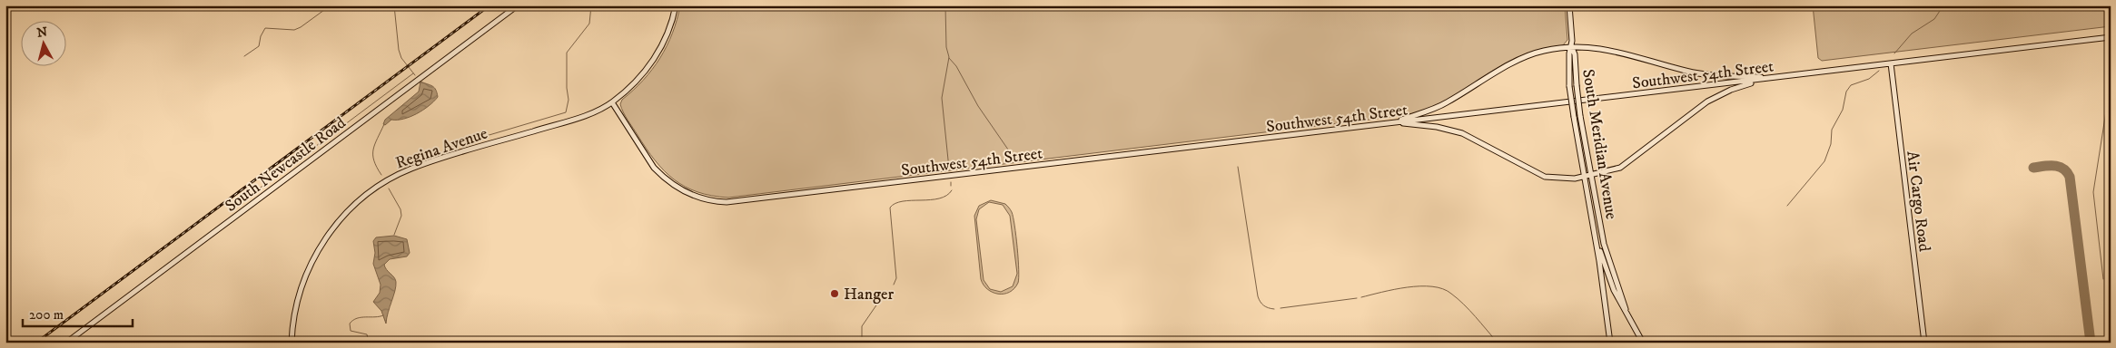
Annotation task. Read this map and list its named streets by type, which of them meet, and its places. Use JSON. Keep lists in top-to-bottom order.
{
  "streets": {
    "main road": [
      "Southwest 54th Street",
      "South Meridian Avenue",
      "Regina Avenue",
      "South Newcastle Road",
      "Air Cargo Road"
    ]
  },
  "crossings": [
    ["Southwest 54th Street", "Regina Avenue"],
    ["Southwest 54th Street", "Air Cargo Road"]
  ],
  "places": ["Hanger"],
  "scale_bar": "200 m",
  "north": "top"
}
